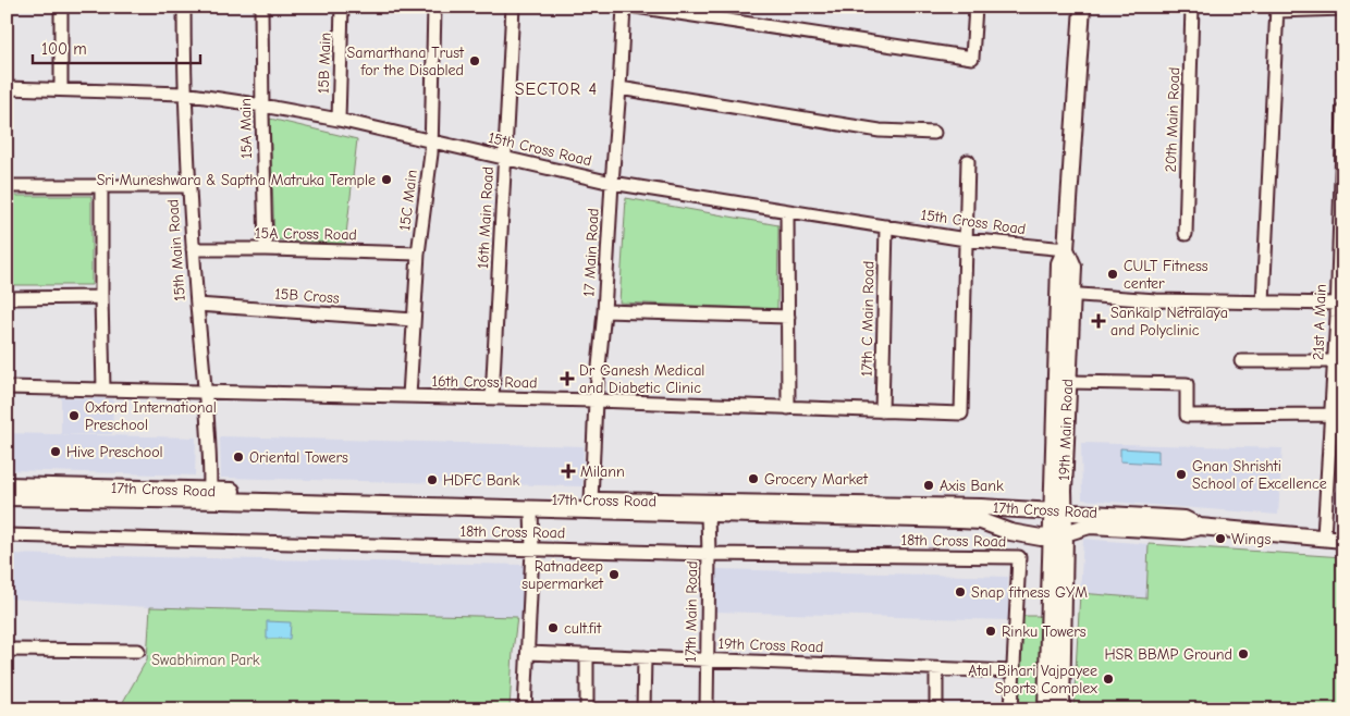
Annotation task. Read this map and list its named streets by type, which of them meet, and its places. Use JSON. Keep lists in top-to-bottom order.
{
  "streets": {
    "main road": ["19th Main Road", "17th Cross Road"],
    "street": [
      "15B Main",
      "20th Main Road",
      "15A Main",
      "15th Cross Road",
      "15C Main",
      "16th Main Road",
      "15A Cross Road",
      "15th Main Road",
      "17 Main Road",
      "15B Cross",
      "17th C Main Road",
      "21st A Main",
      "16th Cross Road",
      "18th Cross Road",
      "17th Main Road",
      "19th Cross Road"
    ]
  },
  "crossings": [
    ["15B Main", "15th Cross Road"],
    ["15A Main", "15th Cross Road"],
    ["15A Main", "15A Cross Road"],
    ["15th Cross Road", "15C Main"],
    ["15th Cross Road", "16th Main Road"],
    ["15th Cross Road", "15th Main Road"],
    ["15th Cross Road", "17 Main Road"],
    ["15th Cross Road", "17th C Main Road"],
    ["15th Cross Road", "16th Cross Road"],
    ["15th Cross Road", "19th Main Road"],
    ["15C Main", "15A Cross Road"],
    ["15C Main", "15B Cross"],
    ["15C Main", "16th Cross Road"],
    ["16th Main Road", "16th Cross Road"],
    ["15A Cross Road", "15th Main Road"],
    ["15th Main Road", "15B Cross"],
    ["15th Main Road", "16th Cross Road"],
    ["15th Main Road", "17th Cross Road"],
    ["17 Main Road", "16th Cross Road"],
    ["17 Main Road", "17th Cross Road"],
    ["17th C Main Road", "16th Cross Road"],
    ["21st A Main", "17th Cross Road"],
    ["19th Main Road", "17th Cross Road"],
    ["17th Cross Road", "17th Main Road"],
    ["18th Cross Road", "17th Main Road"],
    ["18th Cross Road", "19th Cross Road"],
    ["17th Main Road", "19th Cross Road"]
  ],
  "districts": ["SECTOR 4"],
  "parks": ["Swabhiman Park"],
  "places": {
    "other": [
      "Samarthana Trust for the Disabled",
      "Sri Muneshwara & Saptha Matruka Temple",
      "CULT Fitness center",
      "Oxford International Preschool",
      "Hive Preschool",
      "Oriental Towers",
      "Gnan Shrishti School of Excellence",
      "Grocery Market",
      "HDFC Bank",
      "Axis Bank",
      "Wings",
      "Ratnadeep supermarket",
      "Snap fitness GYM",
      "cult.fit",
      "Rinku Towers",
      "HSR BBMP Ground",
      "Atal Bihari Vajpayee Sports Complex"
    ],
    "health": ["Sankalp Netralaya and Polyclinic", "Dr Ganesh Medical and Diabetic Clinic", "Milann"]
  },
  "scale_bar": "100 m"
}
